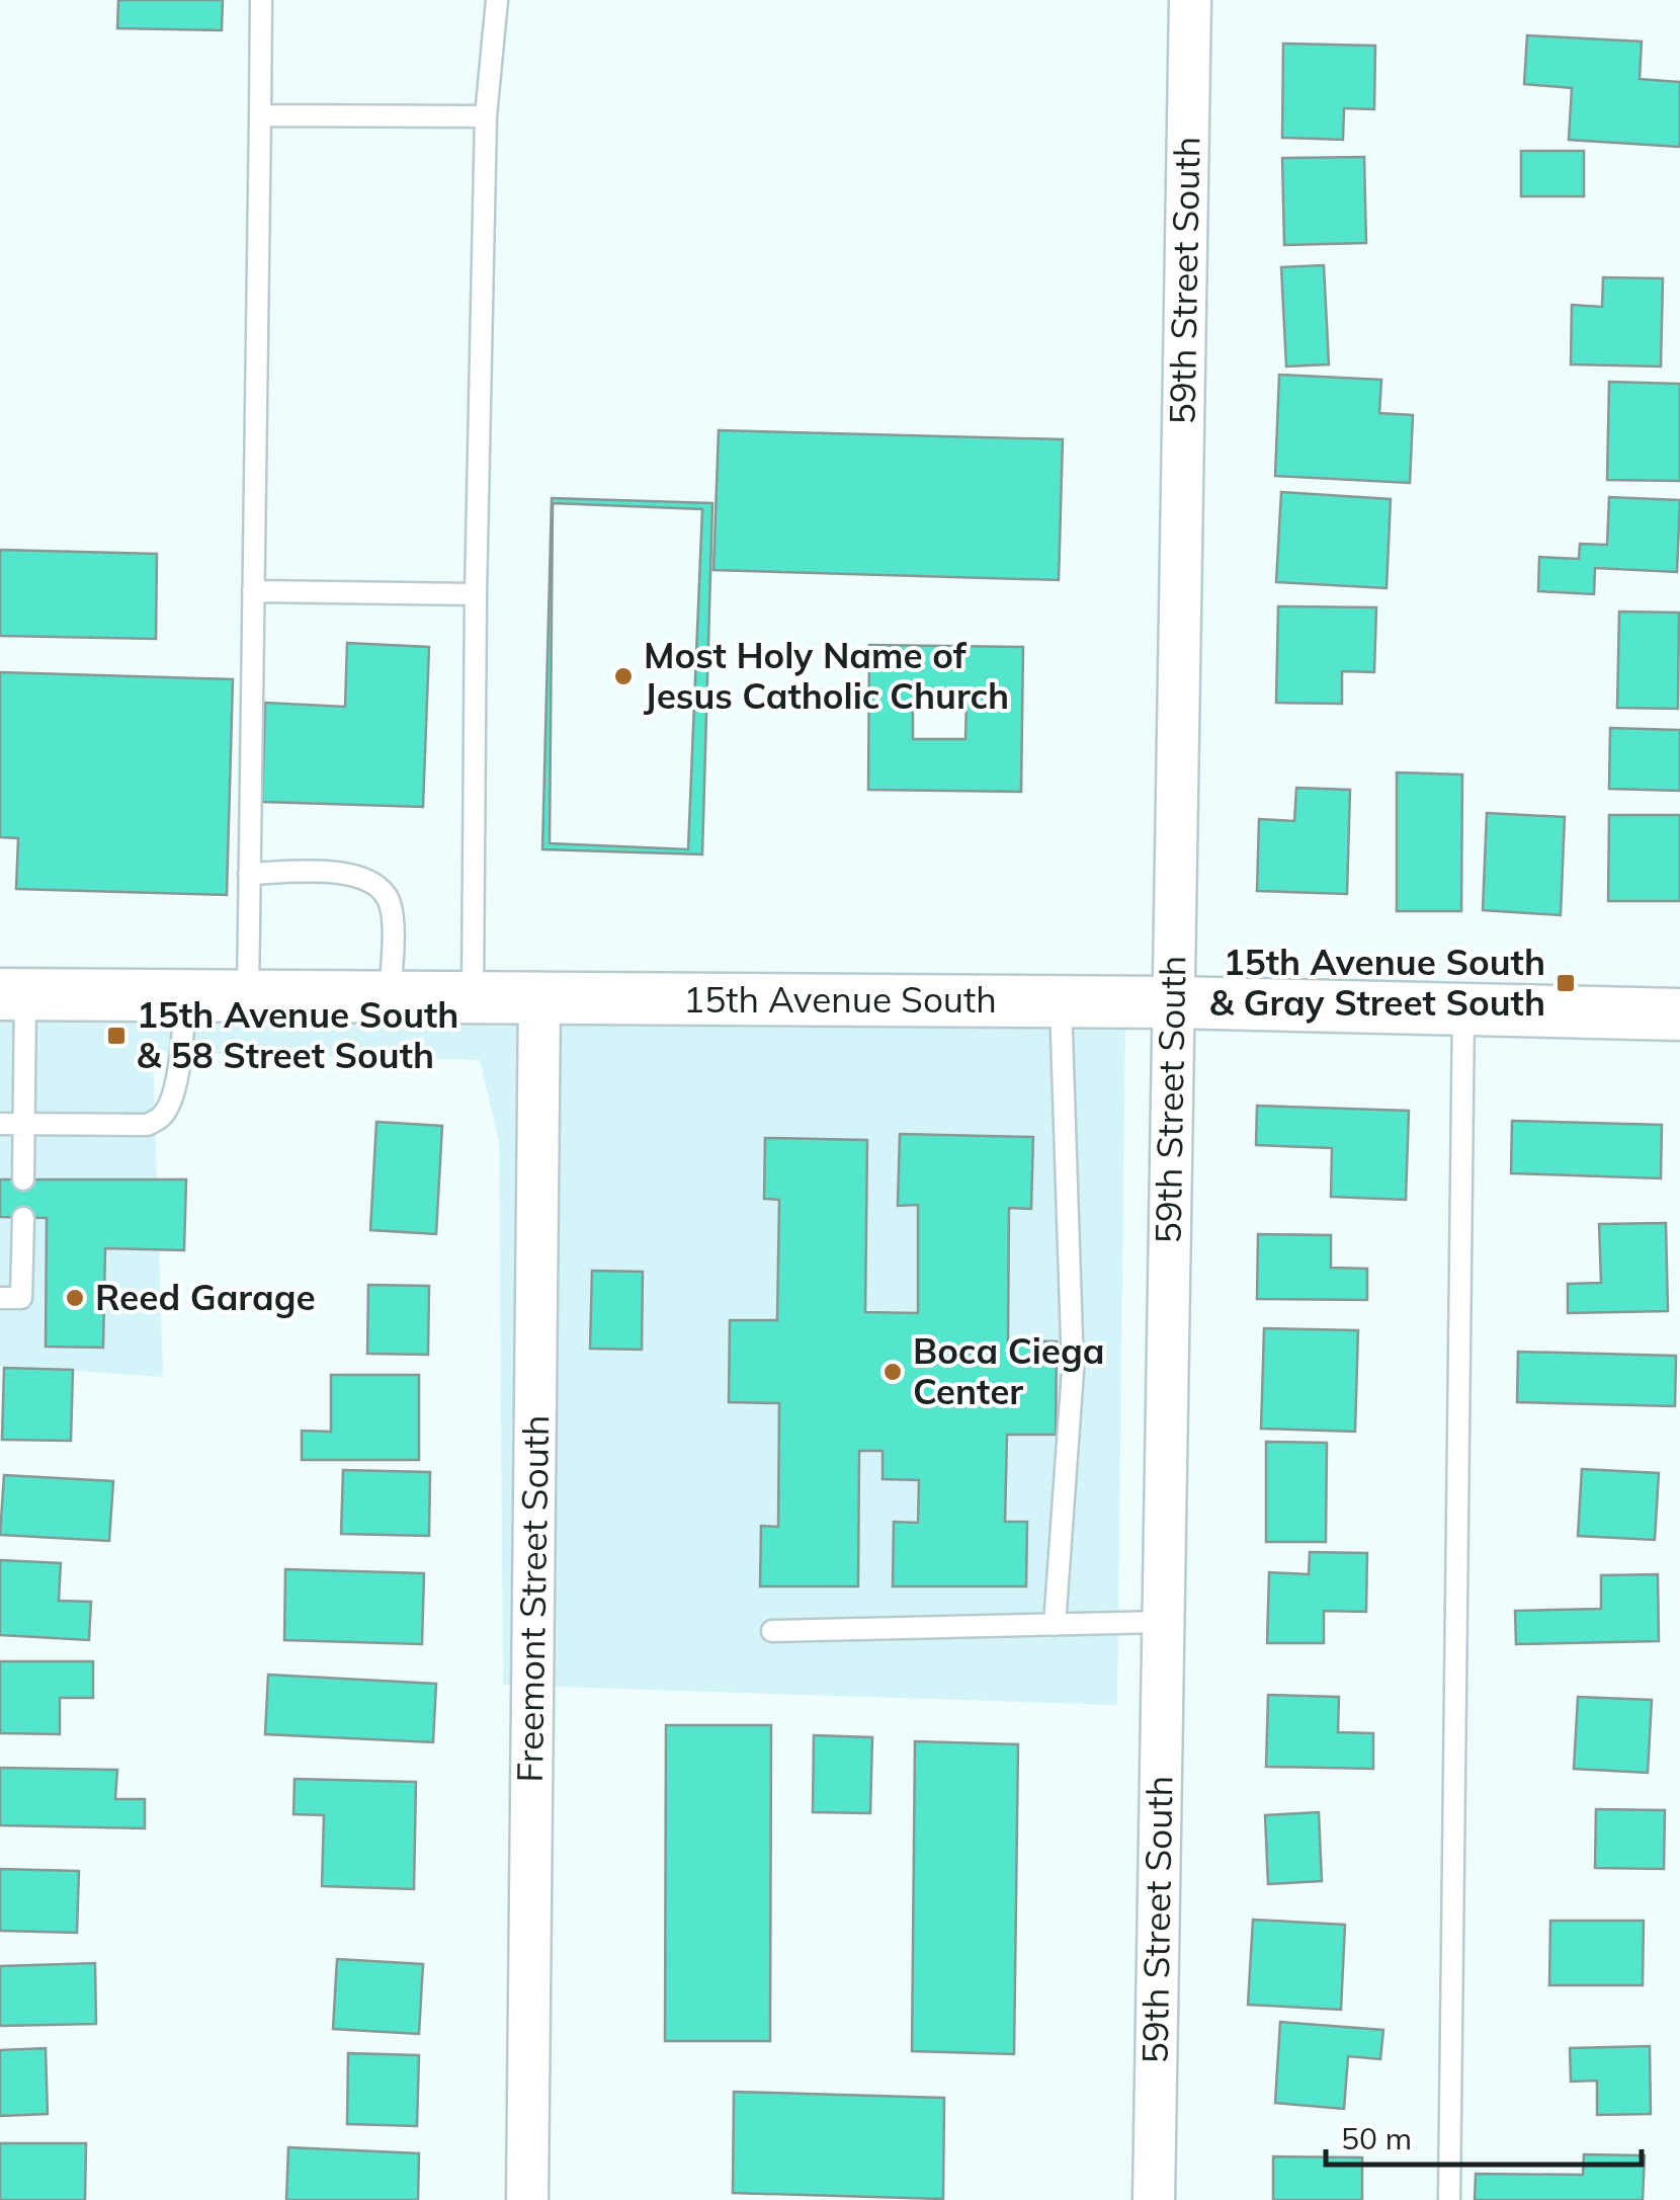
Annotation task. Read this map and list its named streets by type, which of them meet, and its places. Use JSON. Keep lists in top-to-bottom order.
{
  "streets": {
    "street": ["59th Street South", "15th Avenue South", "Freemont Street South"]
  },
  "crossings": [
    ["59th Street South", "15th Avenue South"],
    ["15th Avenue South", "Freemont Street South"]
  ],
  "places": {
    "other": ["Most Holy Name of Jesus Catholic Church", "Reed Garage", "Boca Ciega Center"],
    "transit": ["15th Avenue South & Gray Street South", "15th Avenue South & 58 Street South"]
  },
  "scale_bar": "50 m"
}
